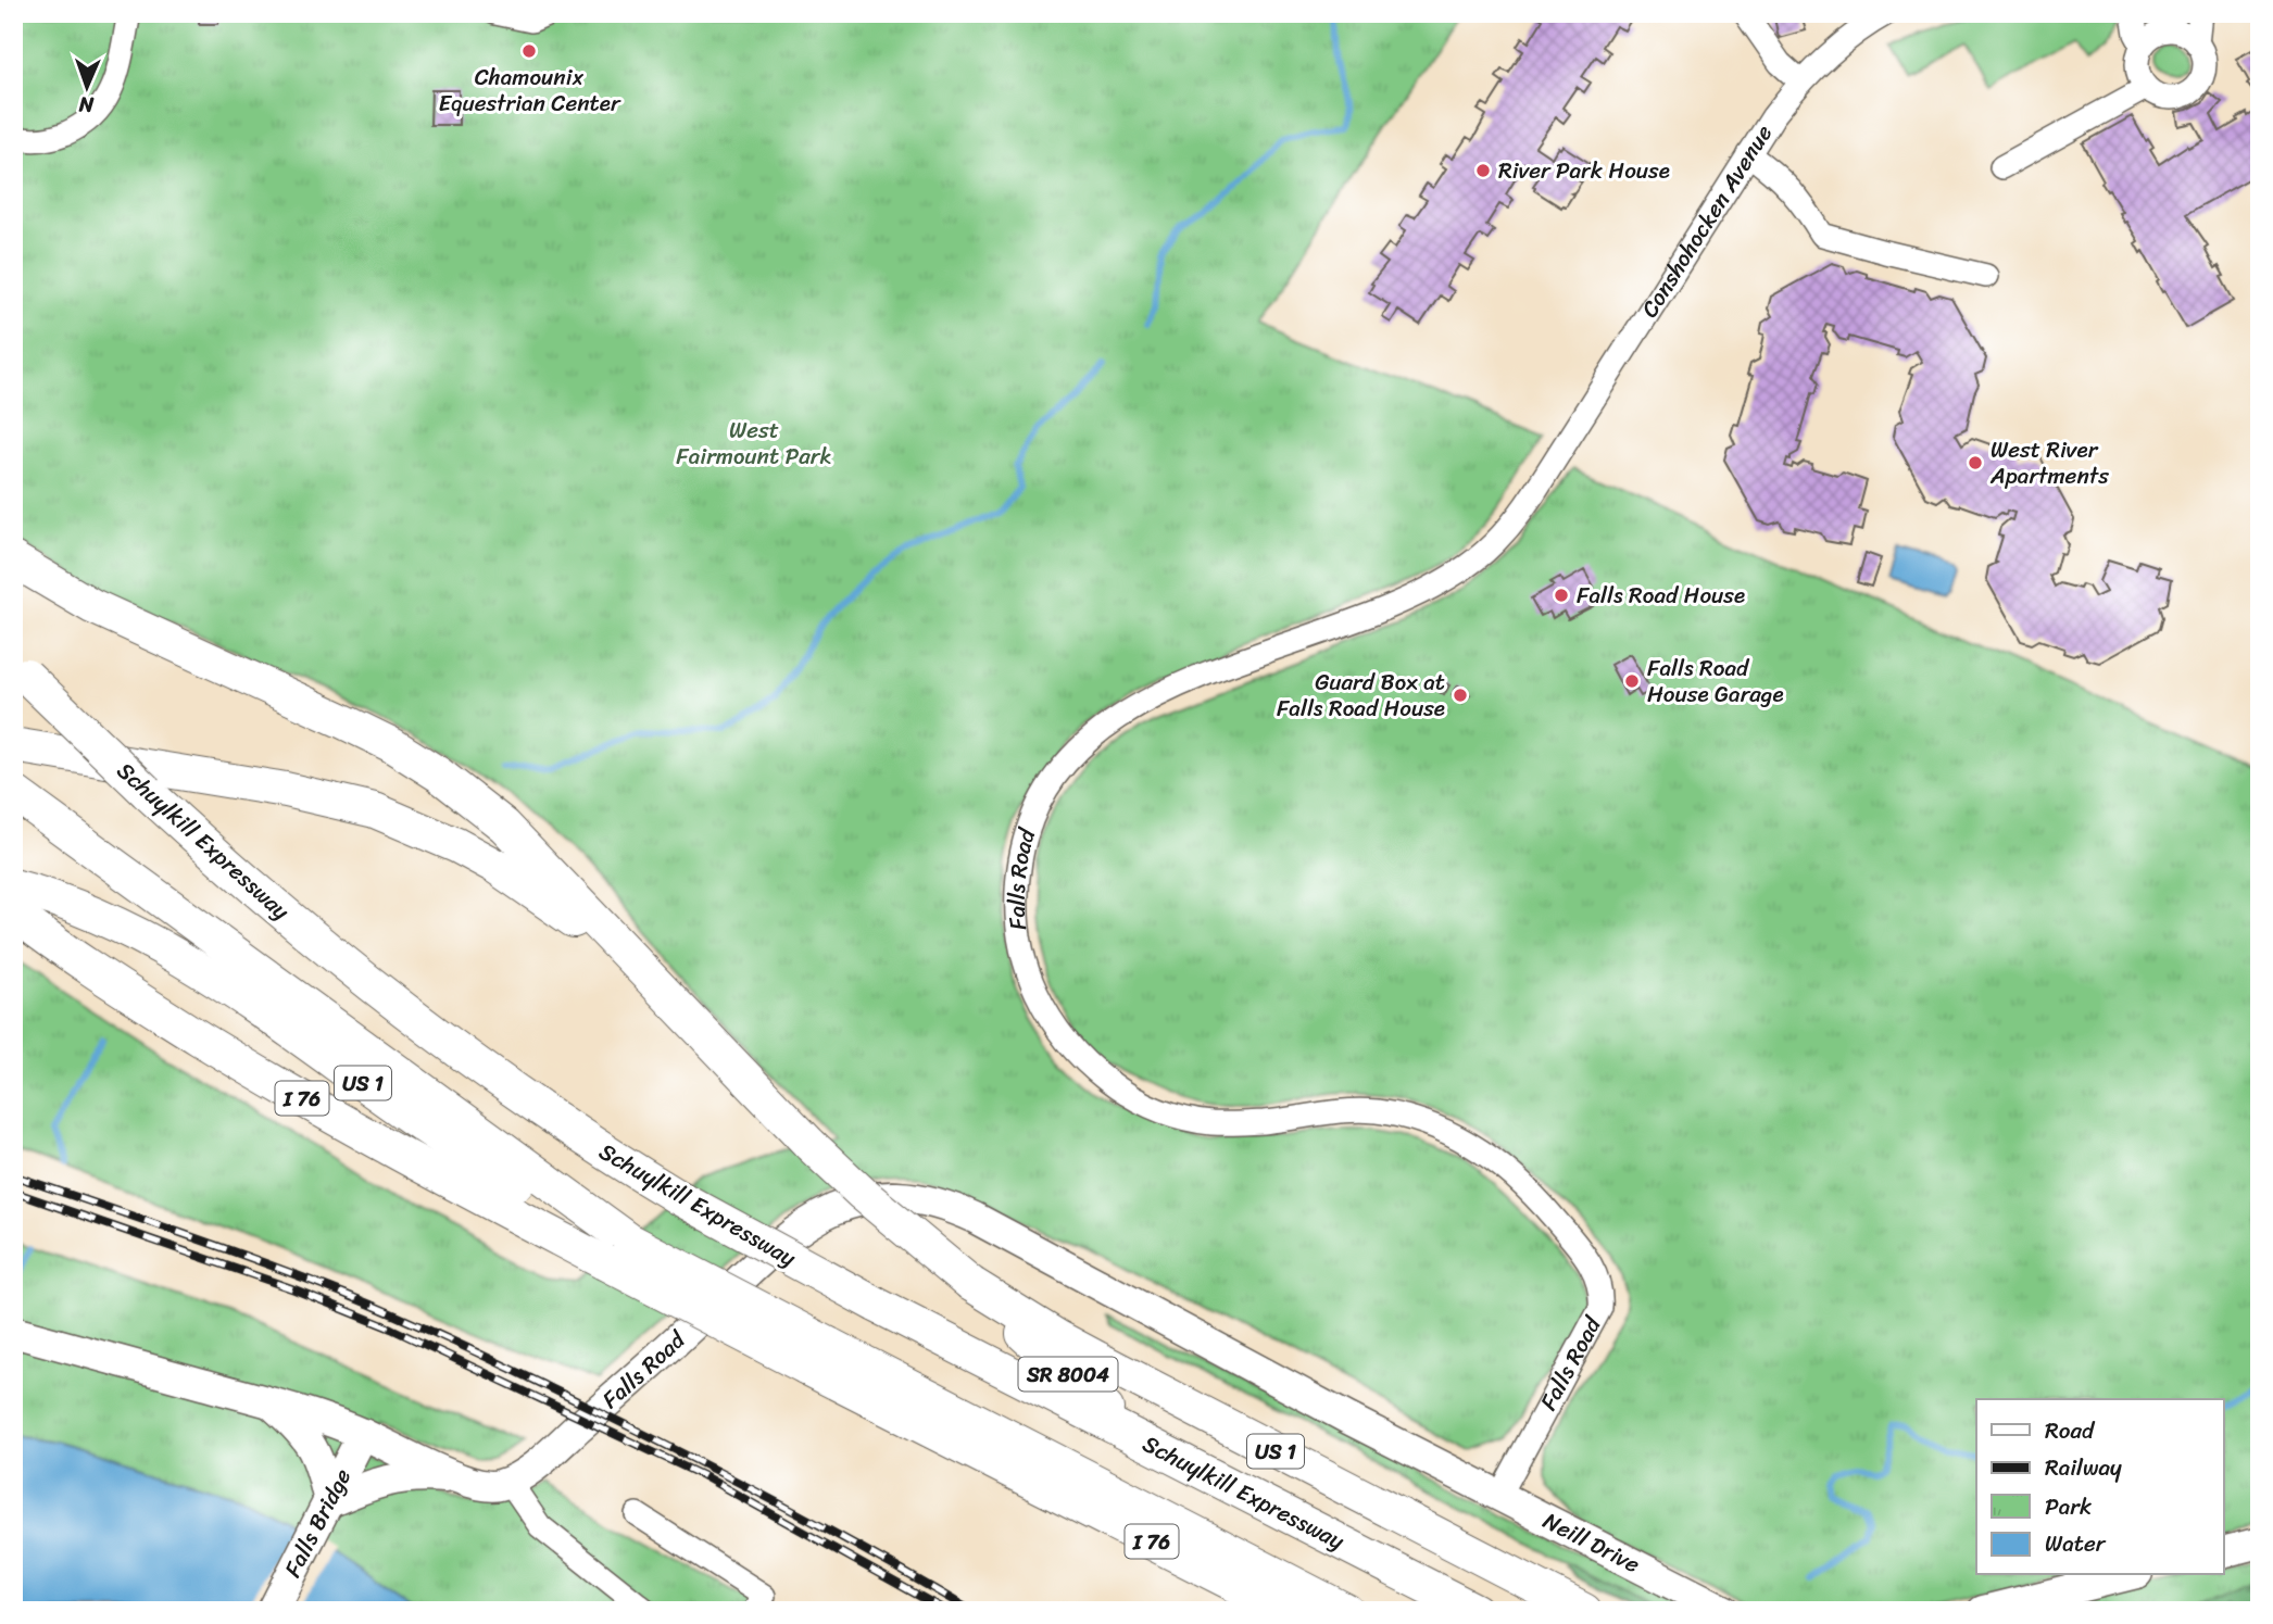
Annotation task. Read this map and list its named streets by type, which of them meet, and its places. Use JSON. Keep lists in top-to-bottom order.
{
  "streets": {
    "highway": [
      "Schuylkill Expressway",
      "US 1",
      "I 76",
      "SR 8004"
    ],
    "main road": ["Falls Road", "Falls Bridge", "Neill Drive"],
    "street": ["Conshohocken Avenue"]
  },
  "crossings": [
    ["Conshohocken Avenue", "Falls Road"],
    ["Schuylkill Expressway", "SR 8004"],
    ["Falls Road", "Neill Drive"],
    ["US 1", "I 76"],
    ["US 1", "SR 8004"]
  ],
  "parks": ["West Fairmount Park"],
  "places": [
    "Chamounix Equestrian Center",
    "River Park House",
    "West River Apartments",
    "Falls Road House",
    "Falls Road House Garage",
    "Guard Box at Falls Road House"
  ],
  "legend": [
    "Road",
    "Railway",
    "Park",
    "Water"
  ],
  "north": "bottom"
}
